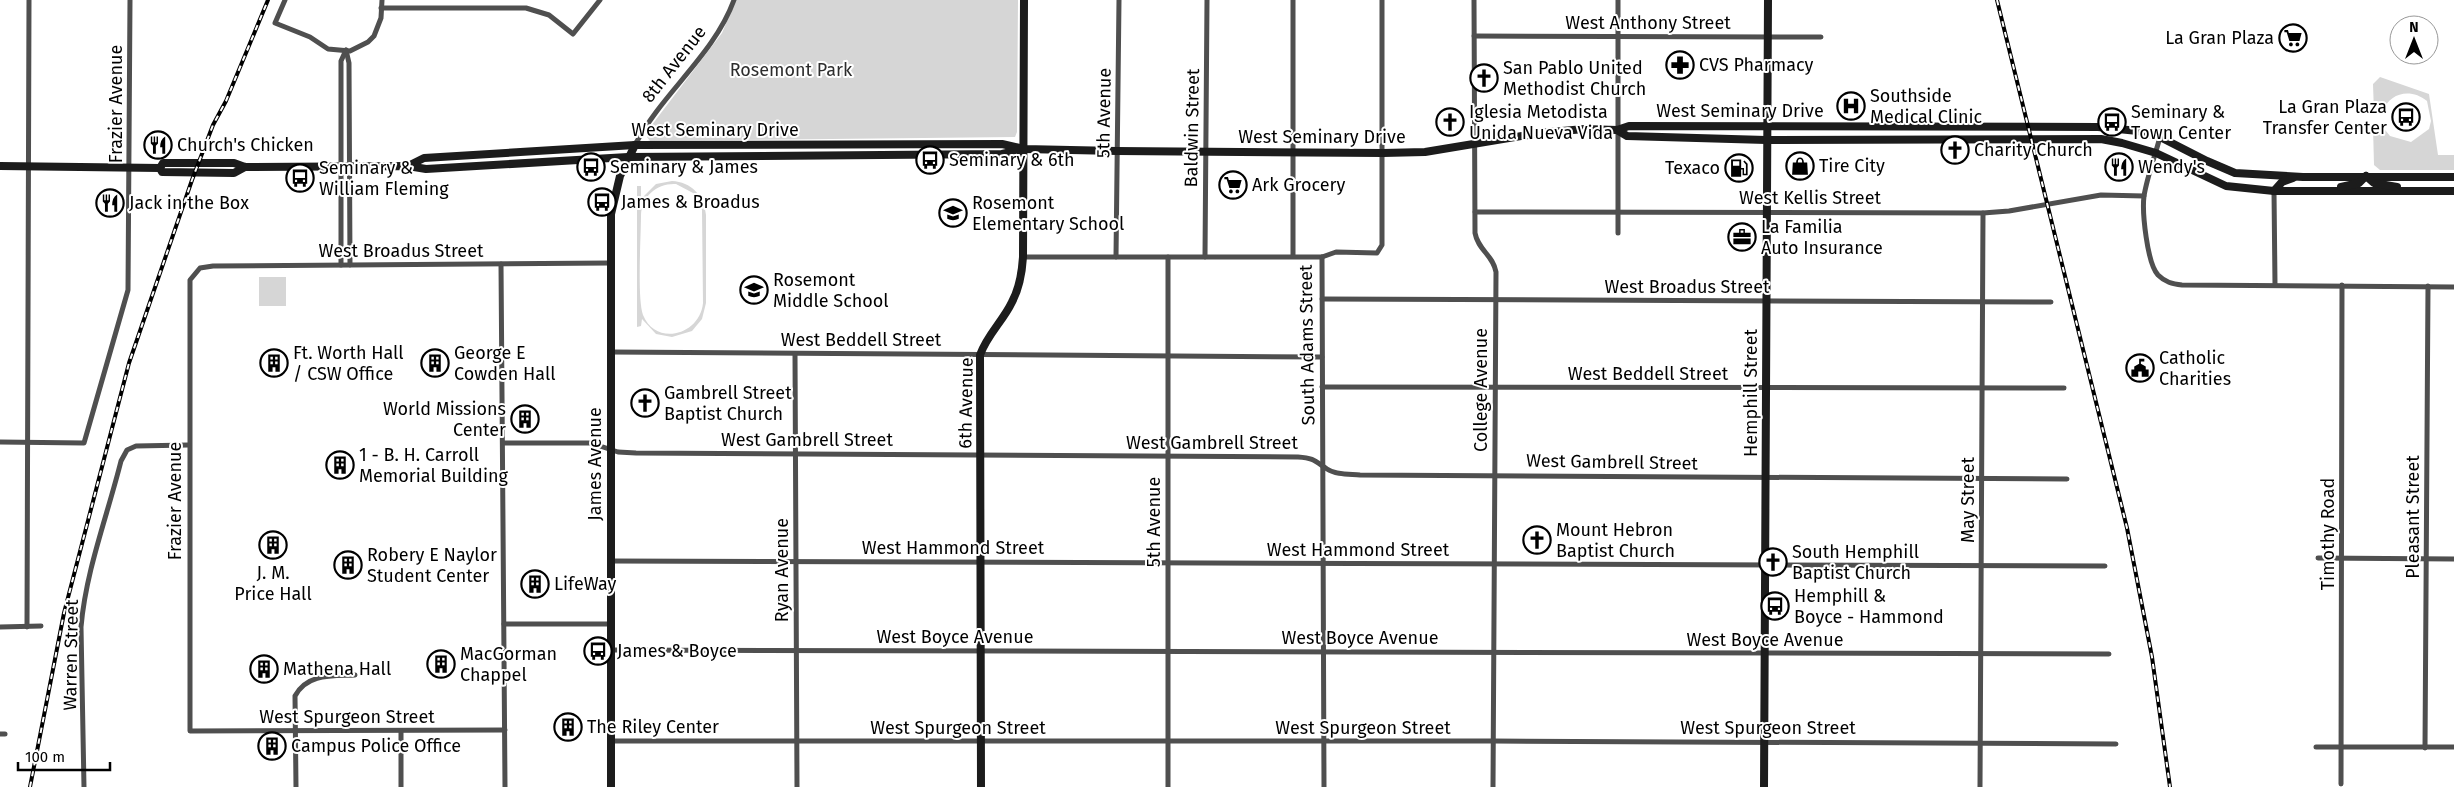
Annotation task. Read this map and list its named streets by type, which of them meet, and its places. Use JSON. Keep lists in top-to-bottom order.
{
  "streets": {
    "main road": [
      "West Seminary Drive",
      "Hemphill Street",
      "6th Avenue",
      "James Avenue"
    ],
    "street": [
      "West Anthony Street",
      "8th Avenue",
      "Frazier Avenue",
      "5th Avenue",
      "Baldwin Street",
      "West Kellis Street",
      "West Broadus Street",
      "West Beddell Street",
      "South Adams Street",
      "College Avenue",
      "West Gambrell Street",
      "May Street",
      "Pleasant Street",
      "Timothy Road",
      "West Hammond Street",
      "Ryan Avenue",
      "West Boyce Avenue",
      "Warren Street",
      "West Spurgeon Street"
    ]
  },
  "crossings": [
    ["West Anthony Street", "College Avenue"],
    ["West Anthony Street", "Hemphill Street"],
    ["8th Avenue", "West Seminary Drive"],
    ["8th Avenue", "James Avenue"],
    ["Frazier Avenue", "West Seminary Drive"],
    ["Frazier Avenue", "West Broadus Street"],
    ["Frazier Avenue", "Warren Street"],
    ["Frazier Avenue", "West Spurgeon Street"],
    ["West Seminary Drive", "5th Avenue"],
    ["West Seminary Drive", "Baldwin Street"],
    ["West Seminary Drive", "College Avenue"],
    ["West Seminary Drive", "Hemphill Street"],
    ["West Seminary Drive", "6th Avenue"],
    ["West Seminary Drive", "James Avenue"],
    ["5th Avenue", "West Beddell Street"],
    ["5th Avenue", "West Gambrell Street"],
    ["5th Avenue", "West Hammond Street"],
    ["5th Avenue", "West Boyce Avenue"],
    ["5th Avenue", "West Spurgeon Street"],
    ["West Kellis Street", "College Avenue"],
    ["West Kellis Street", "Hemphill Street"],
    ["West Kellis Street", "May Street"],
    ["West Broadus Street", "South Adams Street"],
    ["West Broadus Street", "College Avenue"],
    ["West Broadus Street", "Hemphill Street"],
    ["West Broadus Street", "James Avenue"],
    ["West Broadus Street", "May Street"],
    ["West Beddell Street", "South Adams Street"],
    ["West Beddell Street", "College Avenue"],
    ["West Beddell Street", "Hemphill Street"],
    ["West Beddell Street", "6th Avenue"],
    ["West Beddell Street", "James Avenue"],
    ["West Beddell Street", "May Street"],
    ["West Beddell Street", "Ryan Avenue"],
    ["South Adams Street", "West Gambrell Street"],
    ["South Adams Street", "West Hammond Street"],
    ["South Adams Street", "West Boyce Avenue"],
    ["South Adams Street", "West Spurgeon Street"],
    ["College Avenue", "West Gambrell Street"],
    ["College Avenue", "West Hammond Street"],
    ["College Avenue", "West Boyce Avenue"],
    ["College Avenue", "West Spurgeon Street"],
    ["Hemphill Street", "West Gambrell Street"],
    ["Hemphill Street", "West Hammond Street"],
    ["Hemphill Street", "West Boyce Avenue"],
    ["Hemphill Street", "West Spurgeon Street"],
    ["6th Avenue", "West Gambrell Street"],
    ["6th Avenue", "West Hammond Street"],
    ["6th Avenue", "West Boyce Avenue"],
    ["6th Avenue", "West Spurgeon Street"],
    ["West Gambrell Street", "James Avenue"],
    ["West Gambrell Street", "May Street"],
    ["West Gambrell Street", "Ryan Avenue"],
    ["James Avenue", "West Hammond Street"],
    ["James Avenue", "West Boyce Avenue"],
    ["James Avenue", "West Spurgeon Street"],
    ["May Street", "West Hammond Street"],
    ["May Street", "West Boyce Avenue"],
    ["May Street", "West Spurgeon Street"],
    ["West Hammond Street", "Ryan Avenue"],
    ["Ryan Avenue", "West Boyce Avenue"],
    ["Ryan Avenue", "West Spurgeon Street"]
  ],
  "parks": ["Rosemont Park"],
  "places": {
    "supermarket": ["La Gran Plaza", "Ark Grocery"],
    "pharmacy": ["CVS Pharmacy"],
    "church": [
      "San Pablo United Methodist Church",
      "Iglesia Metodista Unida Nueva Vida",
      "Charity Church",
      "Gambrell Street Baptist Church",
      "Mount Hebron Baptist Church",
      "South Hemphill Baptist Church"
    ],
    "hospital": ["Southside Medical Clinic"],
    "bus stop": [
      "La Gran Plaza Transfer Center",
      "Seminary & Town Center",
      "Seminary & 6th",
      "Seminary & James",
      "Seminary & William Fleming",
      "James & Broadus",
      "Hemphill & Boyce - Hammond",
      "James & Boyce"
    ],
    "restaurant": ["Church's Chicken", "Wendy's", "Jack in the Box"],
    "shop": ["Tire City"],
    "fuel station": ["Texaco"],
    "school or university": ["Rosemont Elementary School", "Rosemont Middle School"],
    "office": ["La Familia Auto Insurance"],
    "building": [
      "Ft. Worth Hall / CSW Office",
      "George E Cowden Hall",
      "World Missions Center",
      "1 - B. H. Carroll Memorial Building",
      "J. M. Price Hall",
      "Robery E Naylor Student Center",
      "LifeWay",
      "MacGorman Chappel",
      "Mathena Hall",
      "The Riley Center",
      "Campus Police Office"
    ],
    "public building": ["Catholic Charities"]
  },
  "scale_bar": "100 m",
  "north": "top"
}
